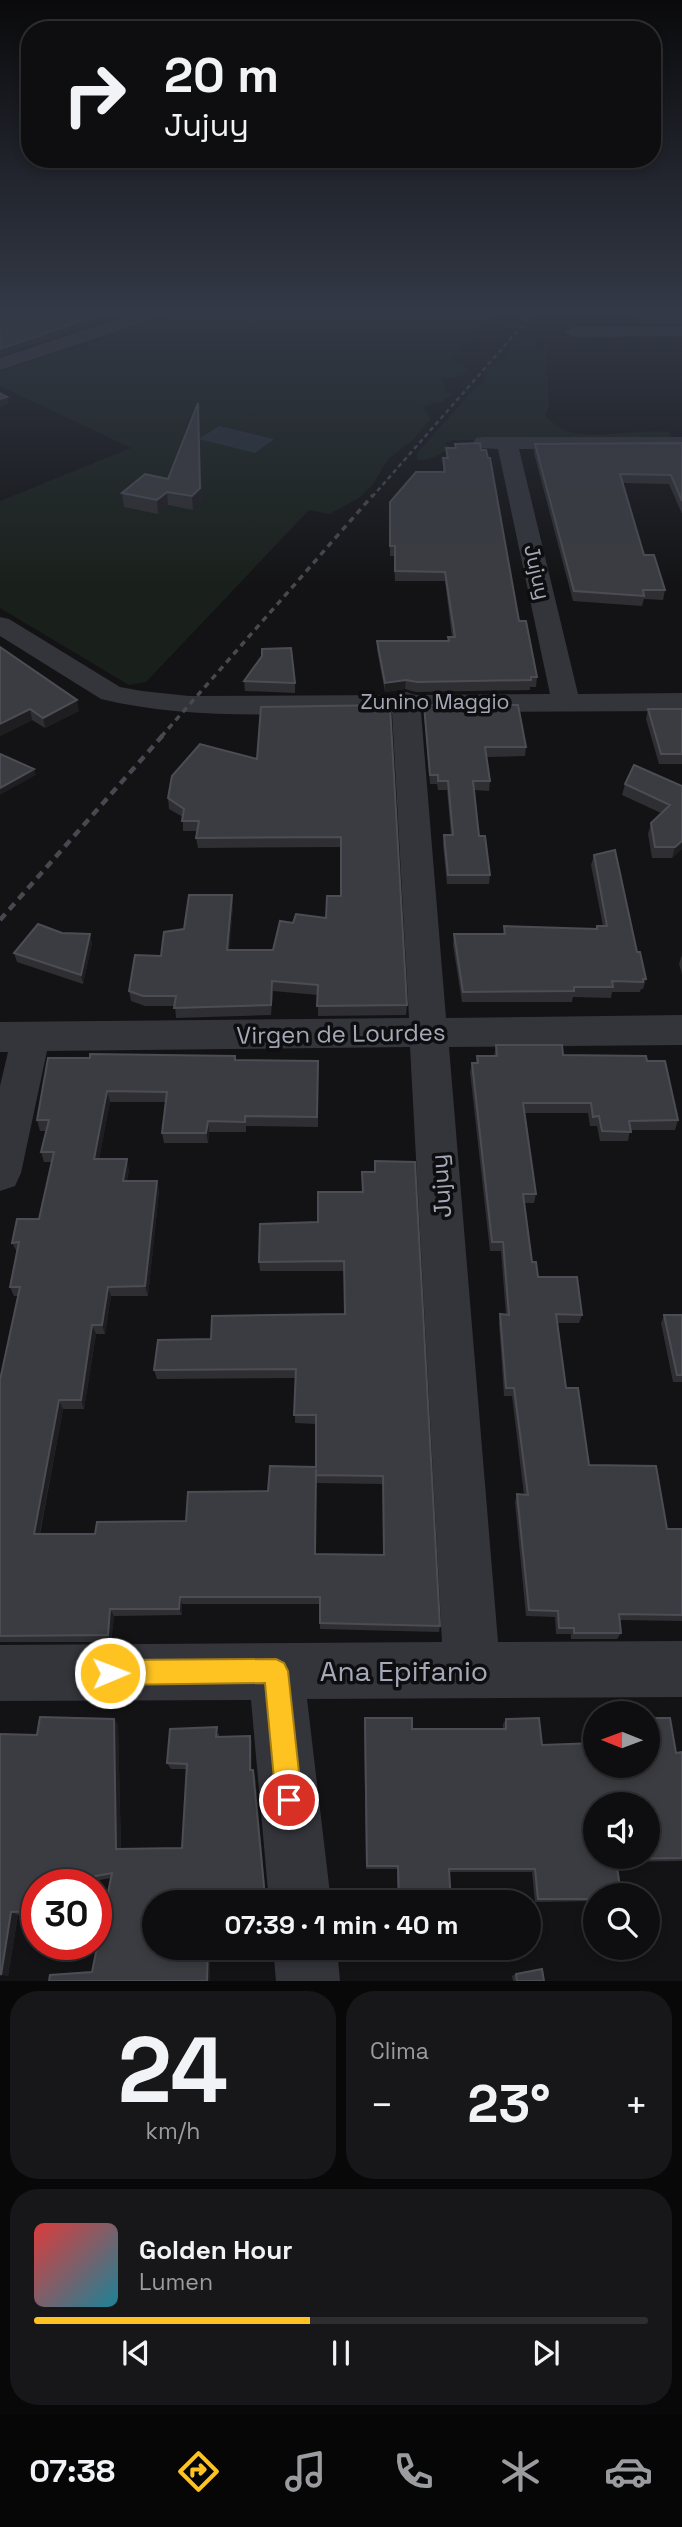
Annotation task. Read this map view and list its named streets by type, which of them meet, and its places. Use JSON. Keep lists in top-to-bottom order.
{
  "streets": {
    "street": [
      "Jujuy",
      "Zunino Maggio",
      "Virgen de Lourdes",
      "Ana Epifanio"
    ]
  },
  "crossings": [
    ["Jujuy", "Zunino Maggio"],
    ["Jujuy", "Virgen de Lourdes"],
    ["Jujuy", "Ana Epifanio"]
  ],
  "north": "left",
  "page": {
    "turn": ["20 m", "Jujuy"],
    "limit": "30",
    "trip": "07:39 · 1 min · 40 m",
    "tile": [
      ["24", "km/h"],
      "Clima"
    ],
    "heat": ["−", "23°", "+"],
    "song": ["Golden Hour", "Lumen"],
    "tabs": "07:38"
  }
}
